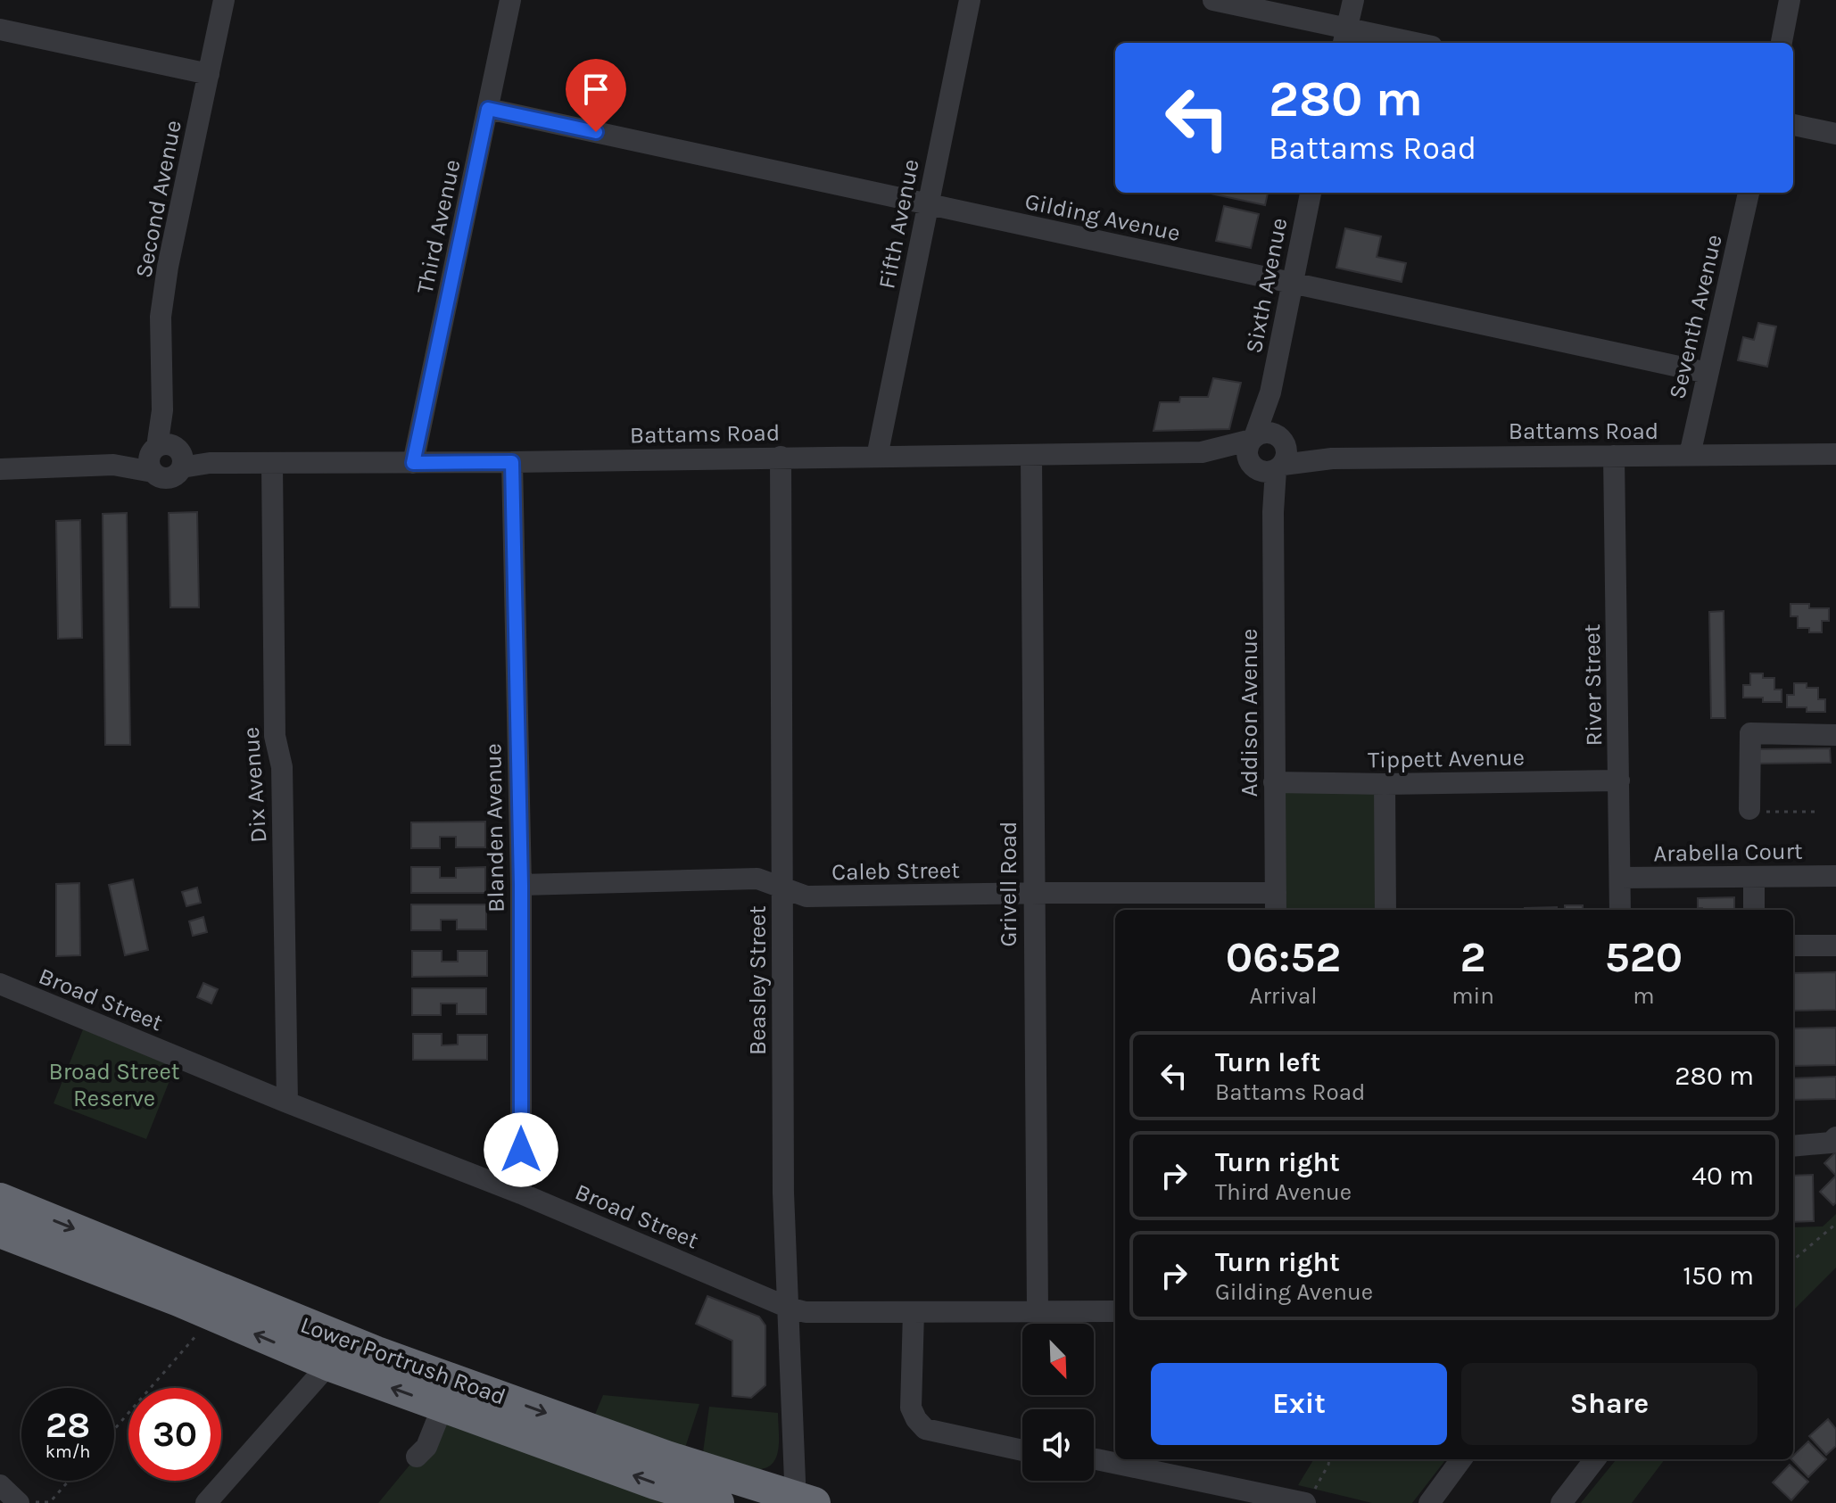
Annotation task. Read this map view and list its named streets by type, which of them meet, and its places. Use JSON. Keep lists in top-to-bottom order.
{
  "streets": {
    "highway": ["Lower Portrush Road"],
    "street": [
      "Second Avenue",
      "Gilding Avenue",
      "Fifth Avenue",
      "Third Avenue",
      "Sixth Avenue",
      "Seventh Avenue",
      "Battams Road",
      "River Street",
      "Addison Avenue",
      "Tippett Avenue",
      "Dix Avenue",
      "Blanden Avenue",
      "Arabella Court",
      "Caleb Street",
      "Grivell Road",
      "Beasley Street",
      "Broad Street"
    ]
  },
  "crossings": [
    ["Second Avenue", "Battams Road"],
    ["Gilding Avenue", "Fifth Avenue"],
    ["Gilding Avenue", "Third Avenue"],
    ["Gilding Avenue", "Sixth Avenue"],
    ["Gilding Avenue", "Seventh Avenue"],
    ["Fifth Avenue", "Battams Road"],
    ["Third Avenue", "Battams Road"],
    ["Sixth Avenue", "Battams Road"],
    ["Sixth Avenue", "Addison Avenue"],
    ["Seventh Avenue", "Battams Road"],
    ["Battams Road", "River Street"],
    ["Battams Road", "Addison Avenue"],
    ["Battams Road", "Dix Avenue"],
    ["Battams Road", "Blanden Avenue"],
    ["Battams Road", "Grivell Road"],
    ["Battams Road", "Beasley Street"],
    ["River Street", "Tippett Avenue"],
    ["River Street", "Arabella Court"],
    ["Addison Avenue", "Tippett Avenue"],
    ["Addison Avenue", "Caleb Street"],
    ["Dix Avenue", "Broad Street"],
    ["Blanden Avenue", "Caleb Street"],
    ["Blanden Avenue", "Broad Street"],
    ["Caleb Street", "Grivell Road"],
    ["Caleb Street", "Beasley Street"],
    ["Grivell Road", "Broad Street"],
    ["Beasley Street", "Broad Street"],
    ["Beasley Street", "Lower Portrush Road"]
  ],
  "parks": ["Broad Street Reserve"],
  "north": "bottom right",
  "page": {
    "turn": ["280 m", "Battams Road"],
    "eta": [
      "06:52",
      "Arrival",
      "2",
      "min",
      "520",
      "m"
    ],
    "list": [
      {
        "name": "Turn left",
        "note": "Battams Road",
        "value": "280 m"
      },
      {
        "name": "Turn right",
        "note": "Third Avenue",
        "value": "40 m"
      },
      {
        "name": "Turn right",
        "note": "Gilding Avenue",
        "value": "150 m"
      }
    ],
    "buttons": ["Exit", "Share"],
    "speed": "28 km/h",
    "limit": "30"
  }
}
